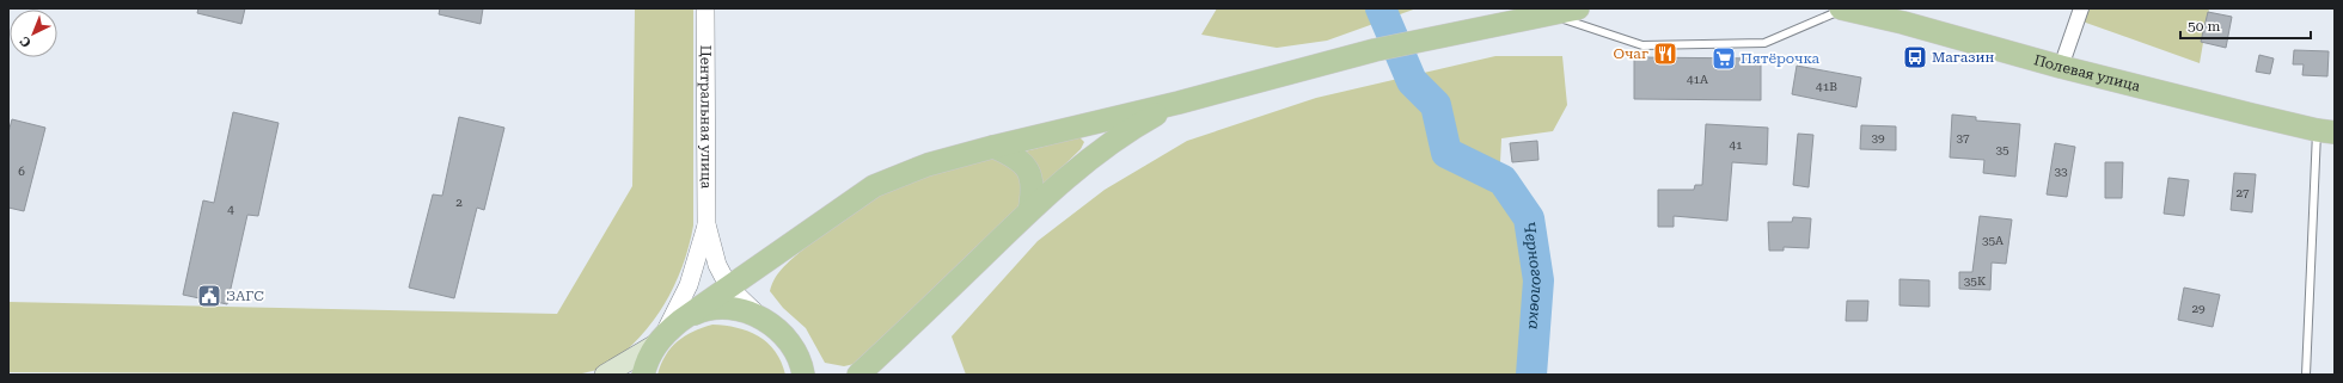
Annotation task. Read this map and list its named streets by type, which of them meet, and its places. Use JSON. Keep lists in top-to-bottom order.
{
  "streets": {
    "main road": ["Полевая улица"],
    "street": ["Центральная улица"]
  },
  "water": ["Черноголовка"],
  "places": {
    "restaurant": ["Очаг"],
    "bus stop": ["Магазин"],
    "supermarket": ["Пятёрочка"],
    "public building": ["ЗАГС"]
  },
  "house_numbers": [
    "41А",
    "41В",
    "39",
    "37",
    "41",
    "35",
    "6",
    "33",
    "27",
    "2",
    "4",
    "35А",
    "35К",
    "29"
  ],
  "scale_bar": "50 m",
  "north": "bottom left"
}
